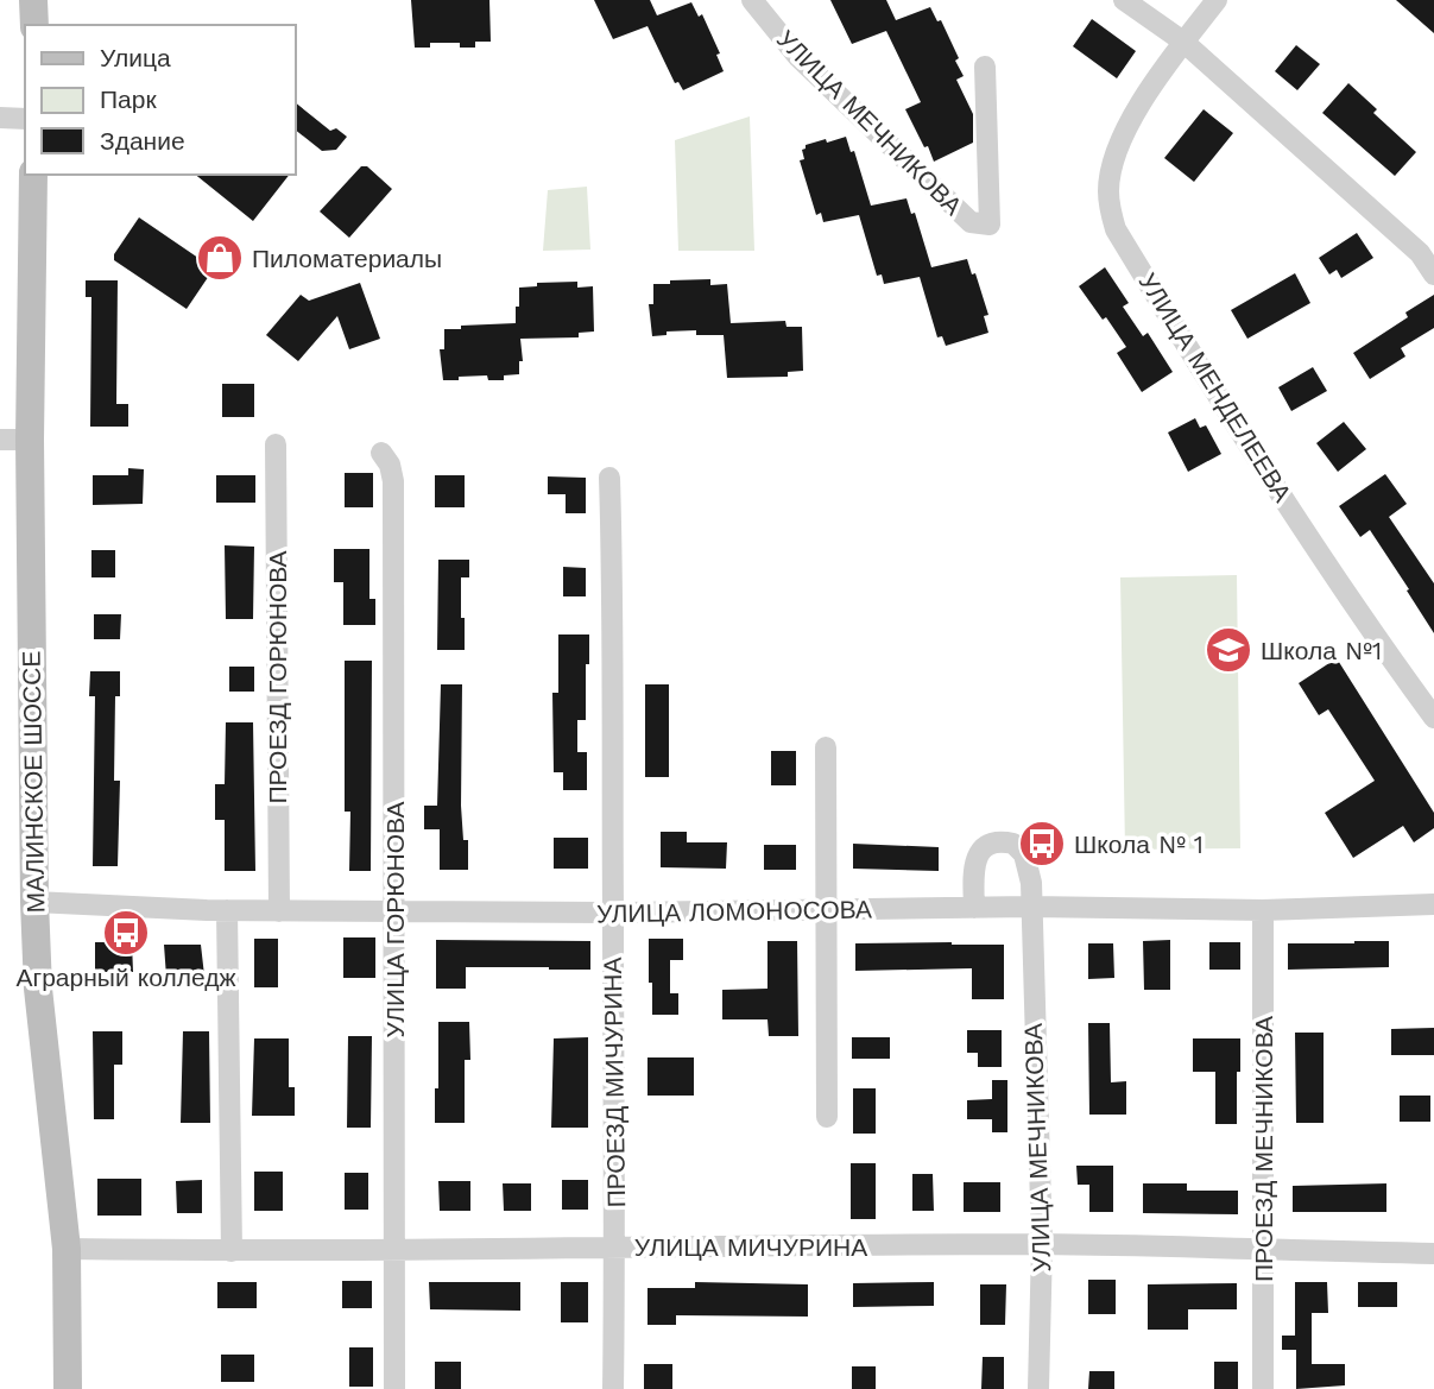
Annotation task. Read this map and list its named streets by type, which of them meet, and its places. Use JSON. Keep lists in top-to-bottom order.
{
  "streets": {
    "main road": ["МАЛИНСКОЕ ШОССЕ"],
    "street": [
      "УЛИЦА МЕЧНИКОВА",
      "УЛИЦА МЕНДЕЛЕЕВА",
      "ПРОЕЗД ГОРЮНОВА",
      "УЛИЦА ЛОМОНОСОВА",
      "УЛИЦА ГОРЮНОВА",
      "ПРОЕЗД МИЧУРИНА",
      "ПРОЕЗД МЕЧНИКОВА",
      "УЛИЦА МИЧУРИНА"
    ]
  },
  "crossings": [
    ["УЛИЦА МЕЧНИКОВА", "УЛИЦА ЛОМОНОСОВА"],
    ["УЛИЦА МЕЧНИКОВА", "УЛИЦА МИЧУРИНА"],
    ["ПРОЕЗД ГОРЮНОВА", "УЛИЦА ЛОМОНОСОВА"],
    ["МАЛИНСКОЕ ШОССЕ", "УЛИЦА ЛОМОНОСОВА"],
    ["МАЛИНСКОЕ ШОССЕ", "УЛИЦА МИЧУРИНА"],
    ["УЛИЦА ЛОМОНОСОВА", "УЛИЦА ГОРЮНОВА"],
    ["УЛИЦА ЛОМОНОСОВА", "ПРОЕЗД МИЧУРИНА"],
    ["УЛИЦА ЛОМОНОСОВА", "ПРОЕЗД МЕЧНИКОВА"],
    ["УЛИЦА ГОРЮНОВА", "УЛИЦА МИЧУРИНА"],
    ["ПРОЕЗД МИЧУРИНА", "УЛИЦА МИЧУРИНА"],
    ["ПРОЕЗД МЕЧНИКОВА", "УЛИЦА МИЧУРИНА"]
  ],
  "places": {
    "shop": ["Пиломатериалы"],
    "school or university": ["Школа №1"],
    "bus stop": ["Школа № 1", "Аграрный колледж"]
  },
  "legend": ["Улица", "Парк", "Здание"]
}
